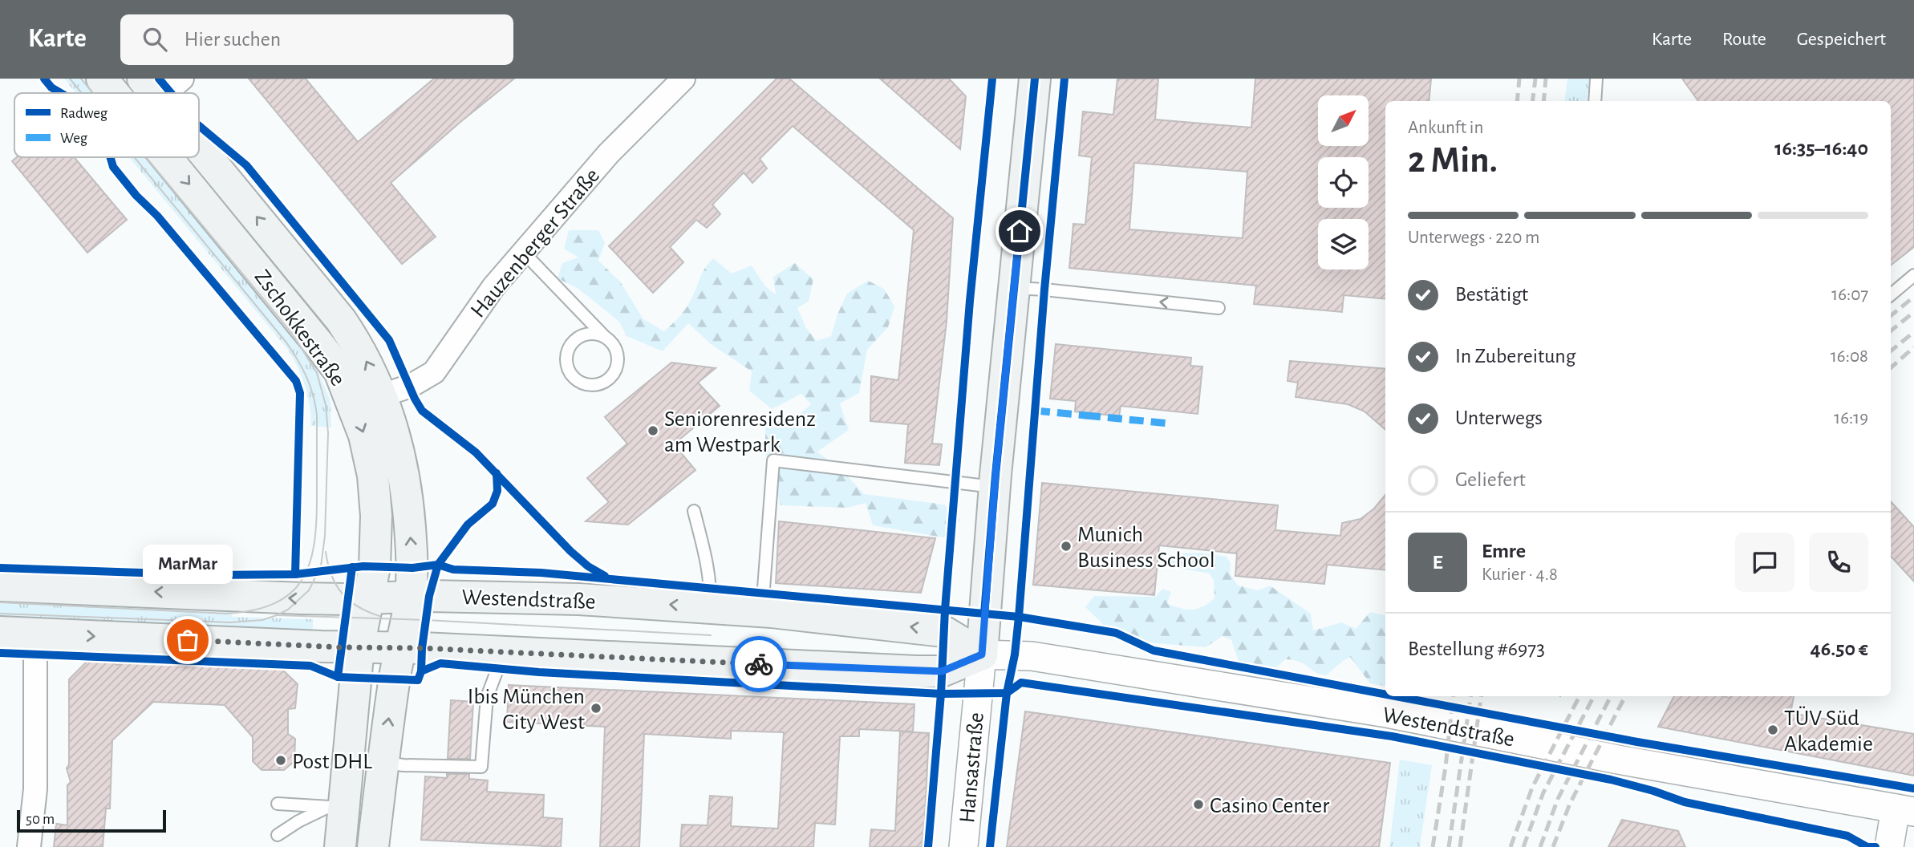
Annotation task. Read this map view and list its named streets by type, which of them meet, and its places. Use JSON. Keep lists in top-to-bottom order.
{
  "streets": {
    "main road": ["Zschokkestraße", "Westendstraße"],
    "street": ["Hauzenberger Straße", "Hansastraße"]
  },
  "crossings": [
    ["Hauzenberger Straße", "Zschokkestraße"],
    ["Zschokkestraße", "Westendstraße"],
    ["Westendstraße", "Hansastraße"]
  ],
  "places": [
    "Seniorenresidenz am Westpark",
    "Munich Business School",
    "MarMar",
    "Ibis München City West",
    "TÜV Süd Akademie",
    "Post DHL",
    "Casino Center"
  ],
  "legend": ["Radweg", "Weg"],
  "scale_bar": "50 m",
  "north": "top right",
  "page": {
    "header": "Karte",
    "search": "Hier suchen",
    "nav": ["Karte", "Route", "Gespeichert"],
    "heading": ["2 Min.", "Ankunft in", "16:35–16:40"],
    "panel": [
      "Emre",
      "Kurier · 4.8",
      "Bestellung #6973",
      "46.50 €"
    ],
    "bar": "Unterwegs · 220 m",
    "list": [
      ["Bestätigt", "16:07"],
      ["In Zubereitung", "16:08"],
      ["Unterwegs", "16:19"],
      "Geliefert"
    ],
    "round": "E",
    "bubble": "MarMar",
    "scale": "50 m"
  }
}
